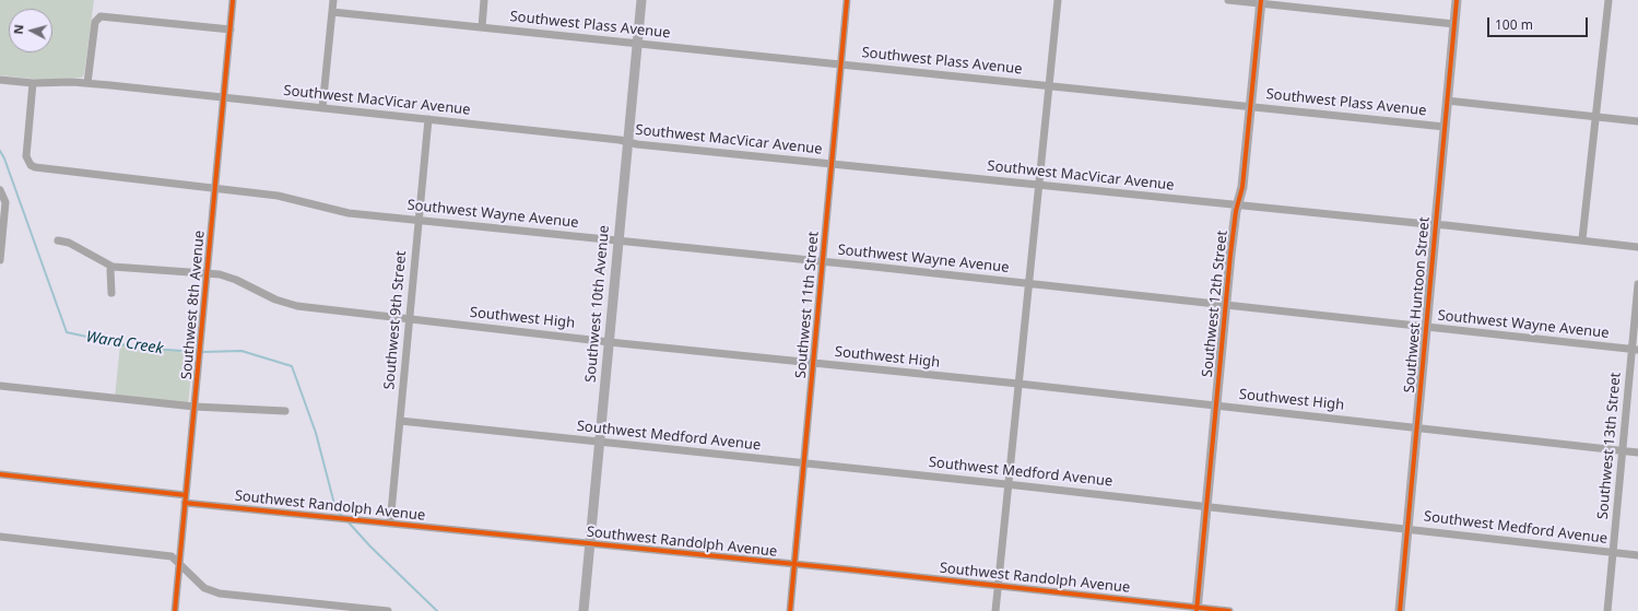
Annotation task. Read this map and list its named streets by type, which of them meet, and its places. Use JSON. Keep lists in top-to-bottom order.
{
  "streets": {
    "main road": ["Southwest 10th Avenue", "Southwest 12th Street", "Southwest Huntoon Street"],
    "street": [
      "Southwest Plass Avenue",
      "Southwest MacVicar Avenue",
      "Southwest Wayne Avenue",
      "Southwest 8th Avenue",
      "Southwest 11th Street",
      "Southwest High",
      "Southwest 9th Street",
      "Southwest Medford Avenue",
      "Southwest 13th Street",
      "Southwest Randolph Avenue"
    ]
  },
  "crossings": [
    ["Southwest Plass Avenue", "Southwest 10th Avenue"],
    ["Southwest Plass Avenue", "Southwest 12th Street"],
    ["Southwest Plass Avenue", "Southwest 11th Street"],
    ["Southwest Plass Avenue", "Southwest Huntoon Street"],
    ["Southwest MacVicar Avenue", "Southwest Wayne Avenue"],
    ["Southwest MacVicar Avenue", "Southwest 10th Avenue"],
    ["Southwest MacVicar Avenue", "Southwest 12th Street"],
    ["Southwest MacVicar Avenue", "Southwest 8th Avenue"],
    ["Southwest MacVicar Avenue", "Southwest 11th Street"],
    ["Southwest MacVicar Avenue", "Southwest Huntoon Street"],
    ["Southwest MacVicar Avenue", "Southwest 9th Street"],
    ["Southwest Wayne Avenue", "Southwest 10th Avenue"],
    ["Southwest Wayne Avenue", "Southwest 12th Street"],
    ["Southwest Wayne Avenue", "Southwest 8th Avenue"],
    ["Southwest Wayne Avenue", "Southwest 11th Street"],
    ["Southwest Wayne Avenue", "Southwest Huntoon Street"],
    ["Southwest Wayne Avenue", "Southwest 9th Street"],
    ["Southwest Wayne Avenue", "Southwest 13th Street"],
    ["Southwest 10th Avenue", "Southwest High"],
    ["Southwest 10th Avenue", "Southwest Medford Avenue"],
    ["Southwest 10th Avenue", "Southwest Randolph Avenue"],
    ["Southwest 12th Street", "Southwest High"],
    ["Southwest 12th Street", "Southwest Medford Avenue"],
    ["Southwest 12th Street", "Southwest Randolph Avenue"],
    ["Southwest 8th Avenue", "Southwest High"],
    ["Southwest 8th Avenue", "Southwest Randolph Avenue"],
    ["Southwest 11th Street", "Southwest High"],
    ["Southwest 11th Street", "Southwest Medford Avenue"],
    ["Southwest 11th Street", "Southwest Randolph Avenue"],
    ["Southwest Huntoon Street", "Southwest High"],
    ["Southwest Huntoon Street", "Southwest Medford Avenue"],
    ["Southwest High", "Southwest 9th Street"],
    ["Southwest High", "Southwest 13th Street"],
    ["Southwest 9th Street", "Southwest Medford Avenue"],
    ["Southwest 9th Street", "Southwest Randolph Avenue"],
    ["Southwest Medford Avenue", "Southwest 13th Street"]
  ],
  "water": ["Ward Creek"],
  "scale_bar": "100 m",
  "north": "left"
}
